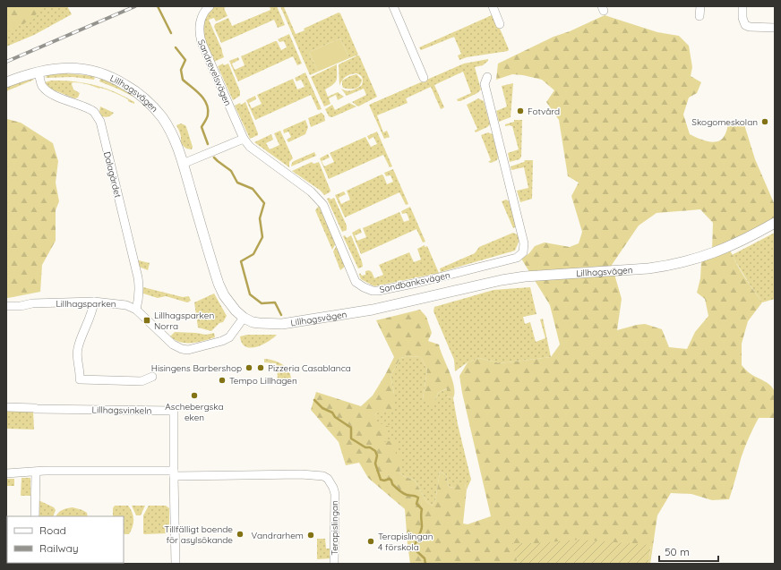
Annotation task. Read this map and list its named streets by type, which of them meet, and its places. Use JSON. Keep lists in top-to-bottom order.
{
  "streets": {
    "street": [
      "Sandrevelsvägen",
      "Lillhagsvägen",
      "Dalagärdet",
      "Sandbanksvägen",
      "Lillhagsparken",
      "Lillhagsvinkeln",
      "Terapislingan"
    ]
  },
  "crossings": [
    ["Sandrevelsvägen", "Sandbanksvägen"],
    ["Lillhagsvägen", "Dalagärdet"],
    ["Lillhagsvägen", "Lillhagsparken"],
    ["Dalagärdet", "Lillhagsparken"],
    ["Lillhagsvinkeln", "Terapislingan"]
  ],
  "places": {
    "other": [
      "Fotvård",
      "Skogomeskolan",
      "Hisingens Barbershop",
      "Pizzeria Casablanca",
      "Tempo Lillhagen",
      "Aschebergska eken",
      "Tillfälligt boende för asylsökande",
      "Vandrarhem",
      "Terapislingan 4 förskola"
    ],
    "transit": ["Lillhagsparken Norra"]
  },
  "legend": ["Road", "Railway"],
  "scale_bar": "50 m"
}
